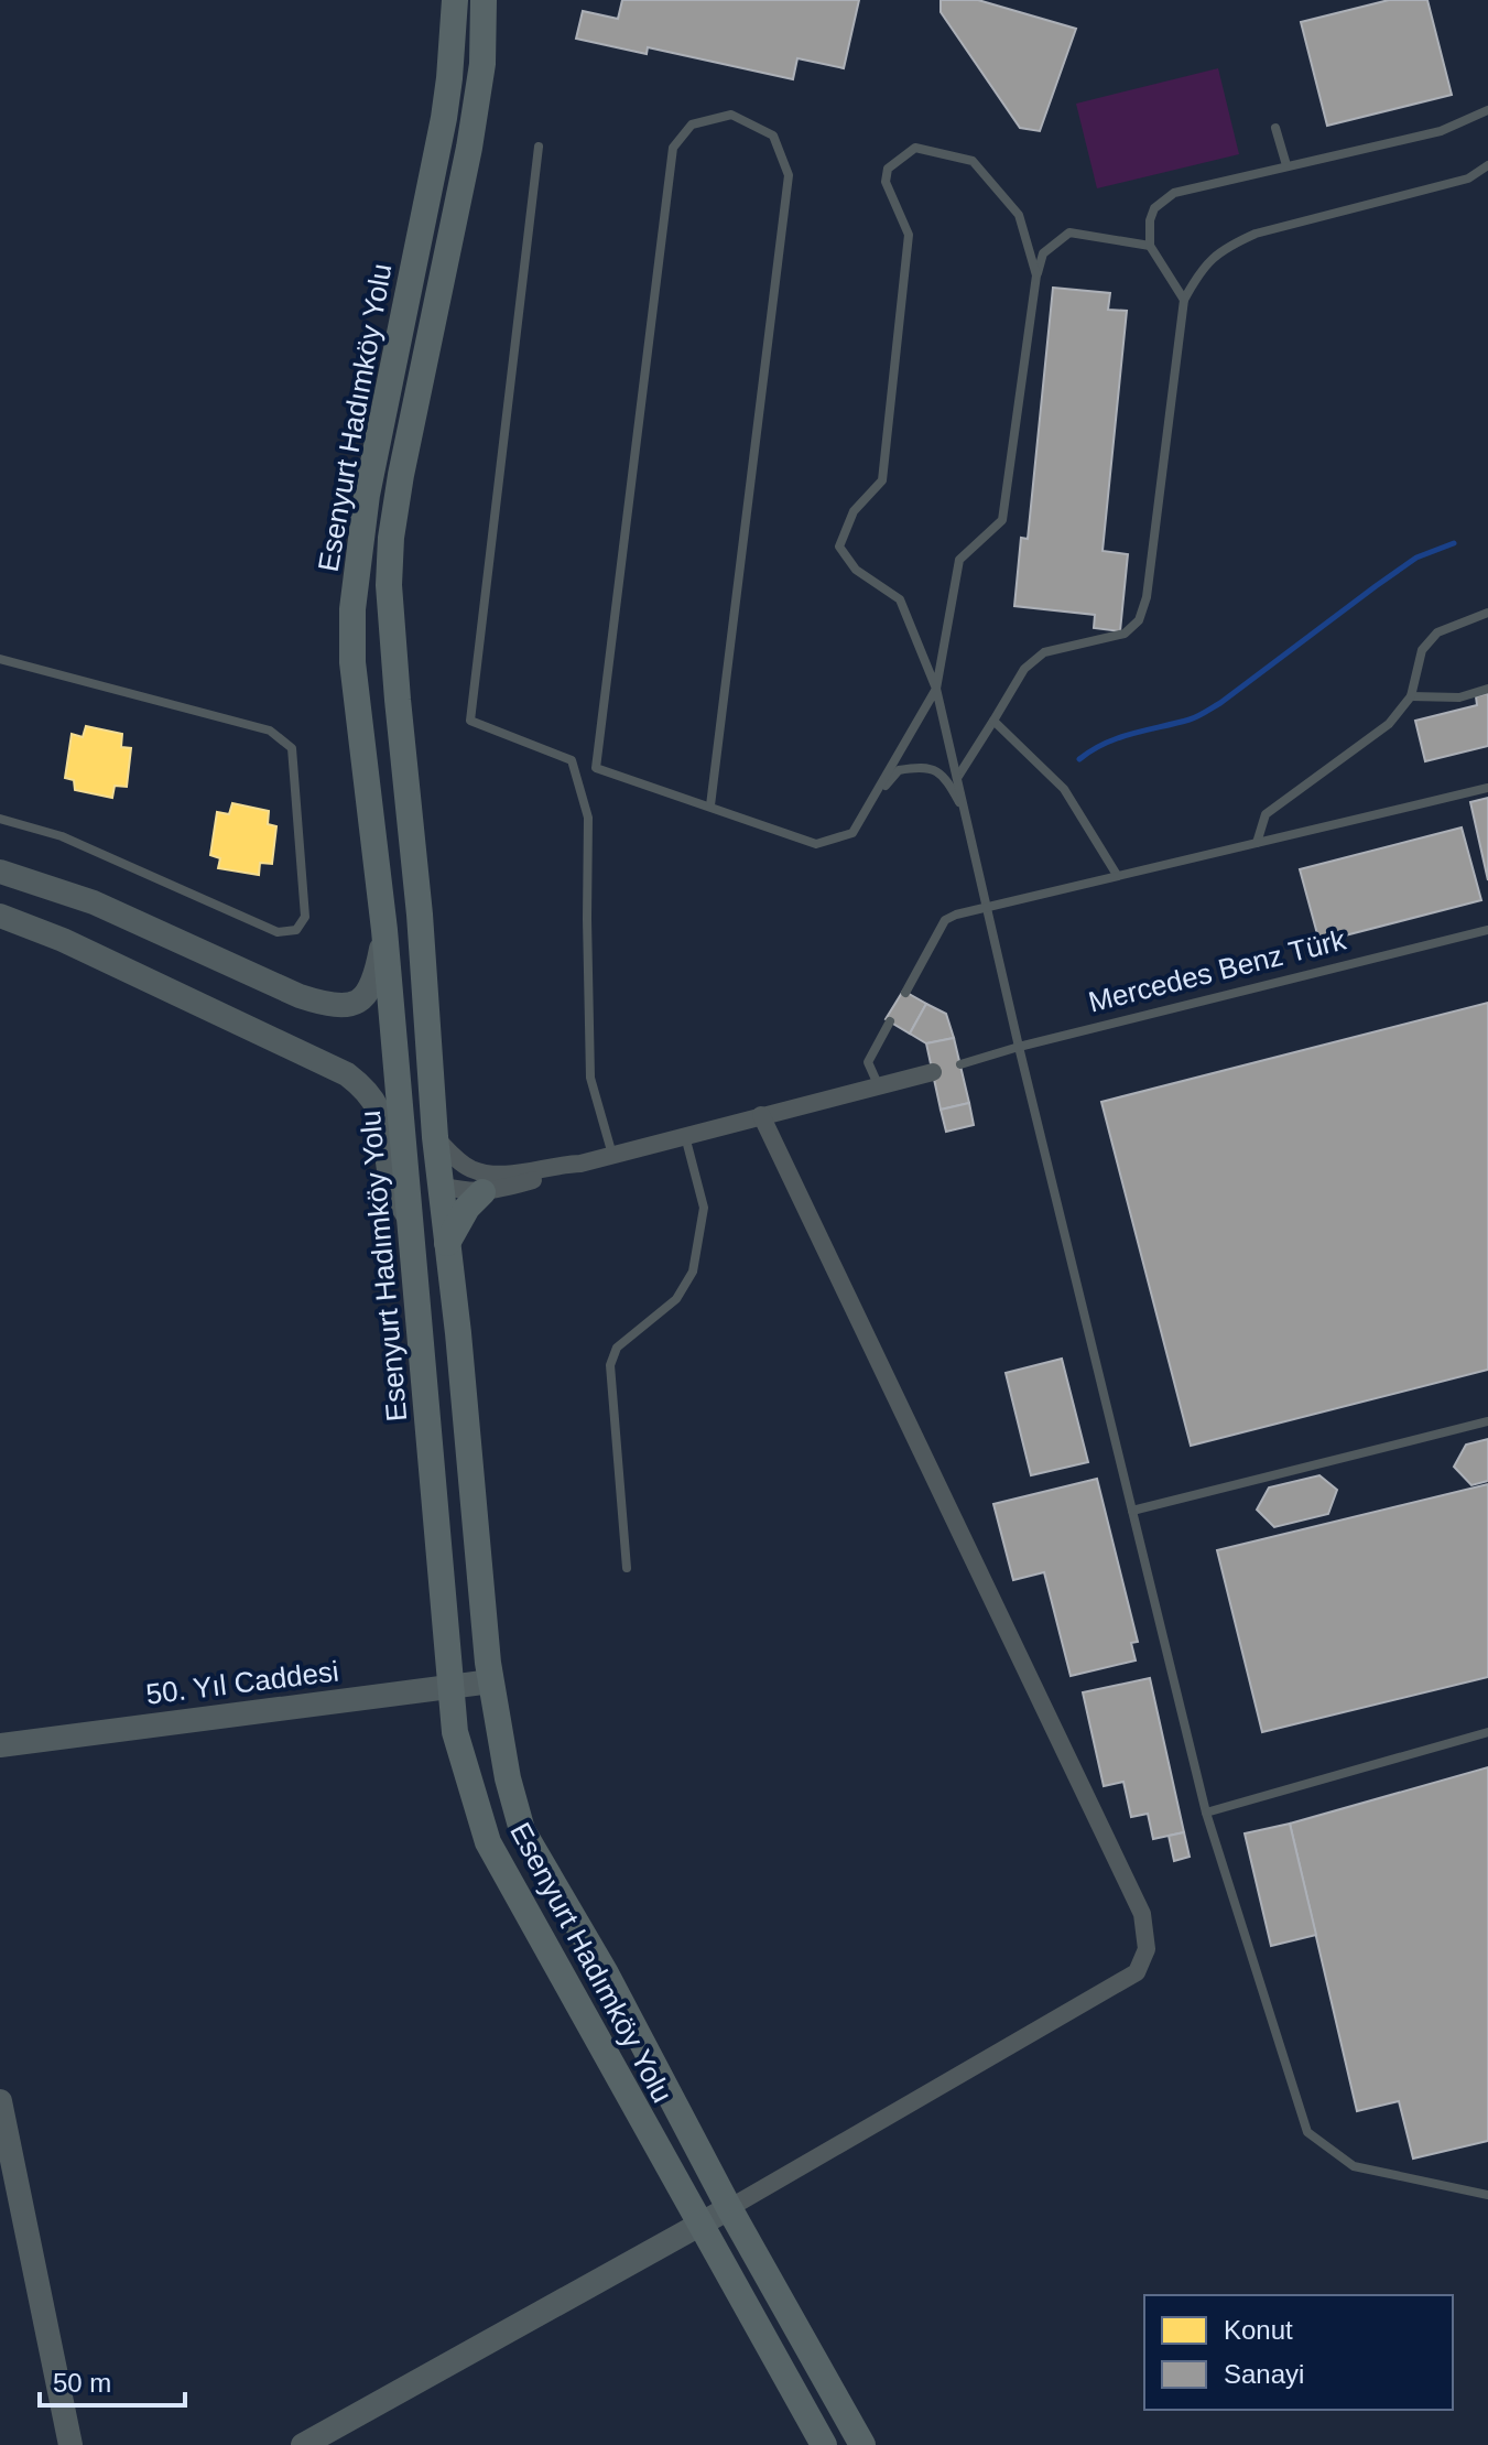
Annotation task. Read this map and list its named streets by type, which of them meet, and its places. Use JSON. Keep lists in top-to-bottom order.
{
  "streets": {
    "main road": ["Esenyurt Hadımköy Yolu"],
    "street": ["50. Yıl Caddesi"],
    "lane": ["Mercedes Benz Türk"]
  },
  "crossings": [
    ["Esenyurt Hadımköy Yolu", "50. Yıl Caddesi"]
  ],
  "legend": ["Konut", "Sanayi"],
  "scale_bar": "50 m"
}
